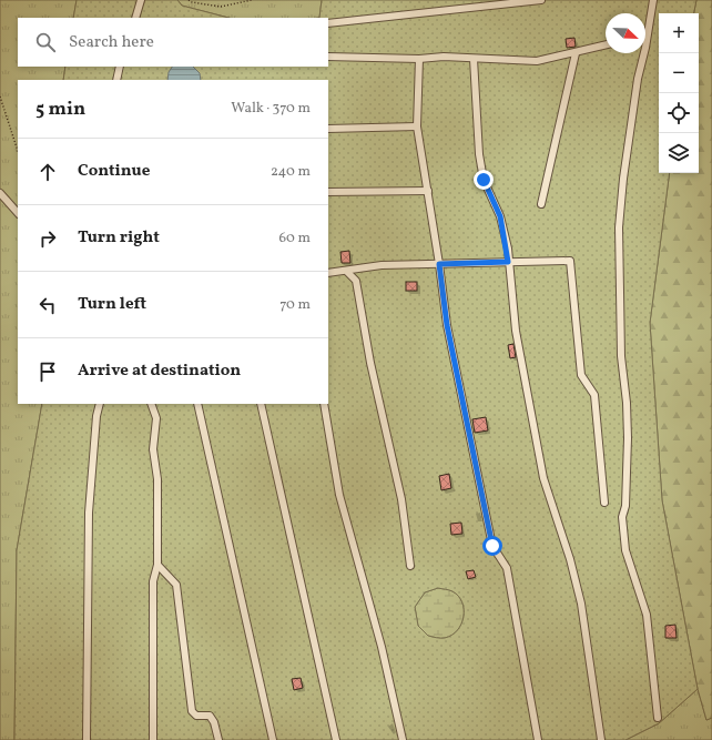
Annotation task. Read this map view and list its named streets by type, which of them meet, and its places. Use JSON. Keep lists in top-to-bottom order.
{
  "north": "bottom right",
  "page": {
    "map_buttons": ["+", "−"],
    "search": "Search here",
    "heading": ["5 min", "Walk · 370 m"],
    "list": [
      ["Continue", "240 m"],
      ["Turn right", "60 m"],
      ["Turn left", "70 m"],
      "Arrive at destination"
    ]
  }
}
